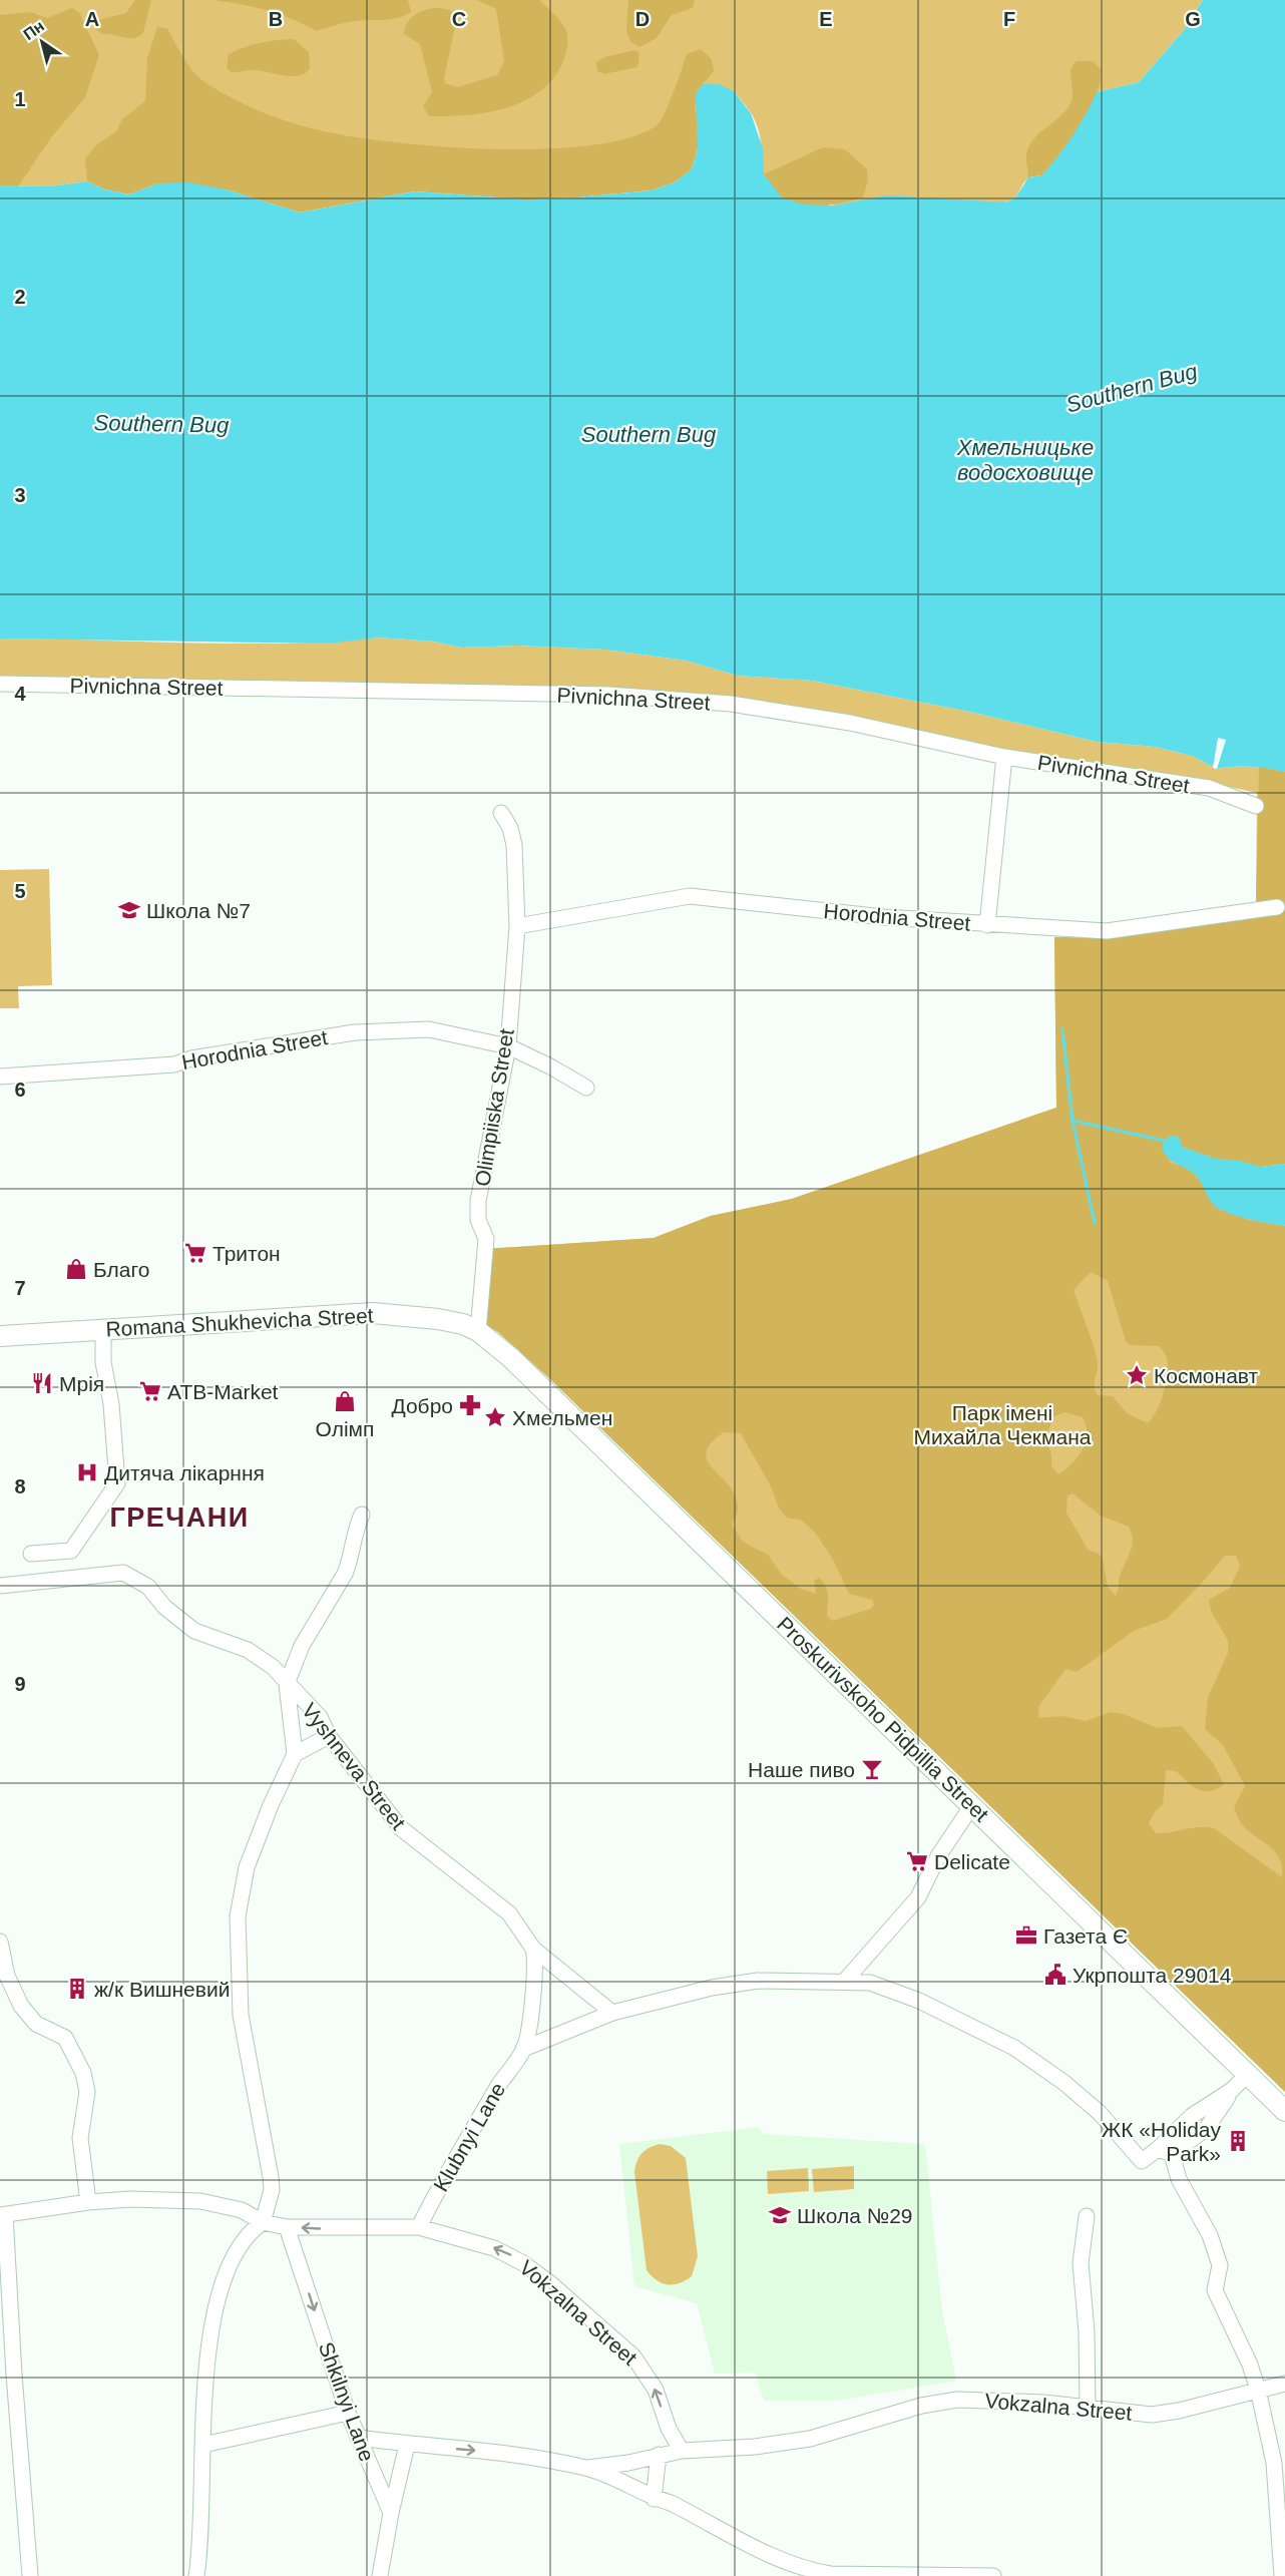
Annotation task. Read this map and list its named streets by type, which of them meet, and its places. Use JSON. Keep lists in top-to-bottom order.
{
  "streets": {
    "main road": ["Romana Shukhevicha Street", "Proskurivskoho Pidpillia Street"],
    "street": [
      "Pivnichna Street",
      "Horodnia Street",
      "Olimpiiska Street",
      "Vyshneva Street",
      "Klubnyi Lane",
      "Vokzalna Street",
      "Shkilnyi Lane"
    ]
  },
  "crossings": [
    ["Horodnia Street", "Olimpiiska Street"],
    ["Olimpiiska Street", "Romana Shukhevicha Street"],
    ["Olimpiiska Street", "Proskurivskoho Pidpillia Street"],
    ["Romana Shukhevicha Street", "Proskurivskoho Pidpillia Street"],
    ["Vyshneva Street", "Klubnyi Lane"],
    ["Klubnyi Lane", "Vokzalna Street"],
    ["Vokzalna Street", "Shkilnyi Lane"]
  ],
  "one_way": ["Shkilnyi Lane"],
  "districts": ["ГРЕЧАНИ"],
  "water": ["Southern Bug", "Хмельницьке водосховище"],
  "parks": ["Парк імені Михайла Чекмана"],
  "places": {
    "school or university": ["Школа №7", "Школа №29"],
    "supermarket": ["Тритон", "ATB-Market", "Delicate"],
    "shop": ["Благо", "Олімп"],
    "place": ["Космонавт", "Хмельмен"],
    "restaurant": ["Мрія"],
    "pharmacy": ["Добро"],
    "hospital": ["Дитяча лікарння"],
    "bar": ["Наше пиво"],
    "office": ["Газета Є"],
    "public building": ["Укрпошта 29014"],
    "building": ["ж/к Вишневий", "ЖК «Holiday Park»"]
  },
  "north": "top left",
  "grid": {
    "columns": [
      "A",
      "B",
      "C",
      "D",
      "E",
      "F",
      "G"
    ],
    "rows": [
      "1",
      "2",
      "3",
      "4",
      "5",
      "6",
      "7",
      "8",
      "9"
    ]
  }
}
